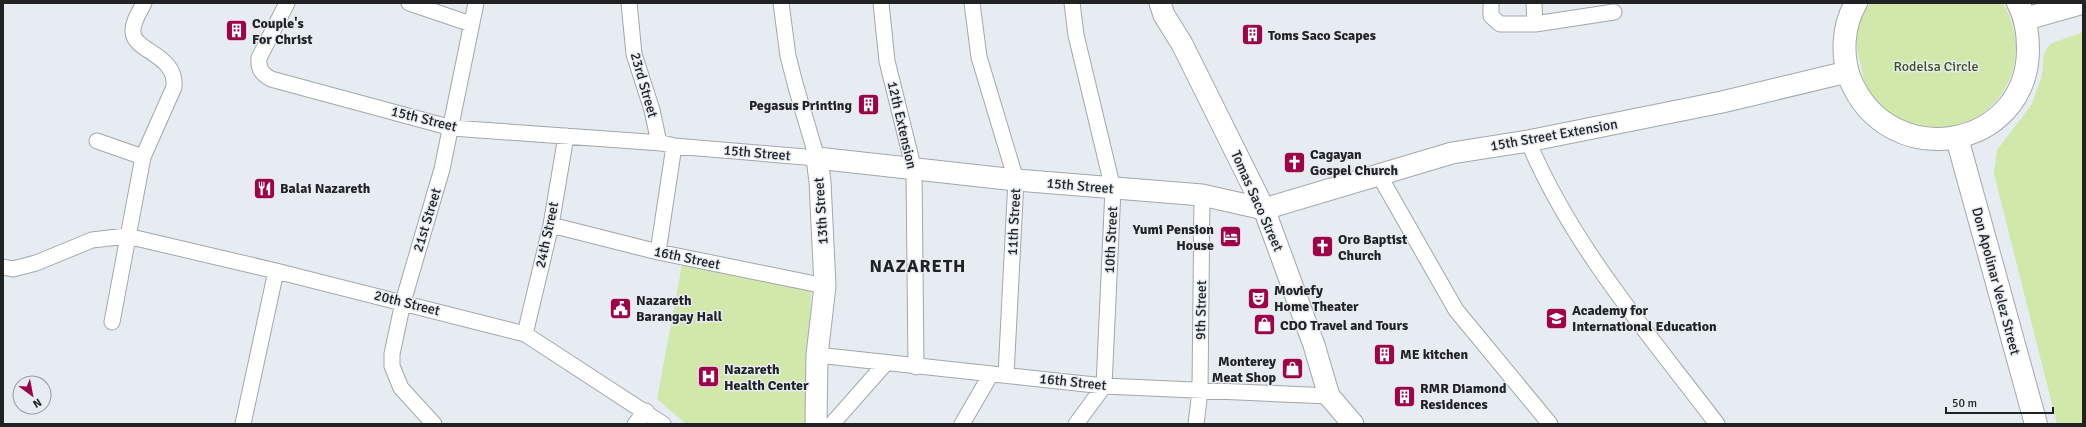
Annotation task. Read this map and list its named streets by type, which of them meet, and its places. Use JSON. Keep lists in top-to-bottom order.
{
  "streets": {
    "main road": ["Don Apolinar Velez Street"],
    "street": [
      "23rd Street",
      "15th Street",
      "12th Extension",
      "15th Street Extension",
      "Tomas Saco Street",
      "13th Street",
      "21st Street",
      "11th Street",
      "24th Street",
      "10th Street",
      "16th Street",
      "20th Street",
      "9th Street"
    ]
  },
  "crossings": [
    ["23rd Street", "15th Street"],
    ["15th Street", "12th Extension"],
    ["15th Street", "15th Street Extension"],
    ["15th Street", "Tomas Saco Street"],
    ["15th Street", "13th Street"],
    ["15th Street", "21st Street"],
    ["15th Street", "11th Street"],
    ["15th Street", "24th Street"],
    ["15th Street", "10th Street"],
    ["15th Street", "9th Street"],
    ["12th Extension", "16th Street"],
    ["15th Street Extension", "Tomas Saco Street"],
    ["Tomas Saco Street", "16th Street"],
    ["13th Street", "16th Street"],
    ["21st Street", "20th Street"],
    ["11th Street", "16th Street"],
    ["24th Street", "16th Street"],
    ["24th Street", "20th Street"],
    ["10th Street", "16th Street"],
    ["16th Street", "9th Street"]
  ],
  "districts": ["NAZARETH"],
  "parks": ["Rodelsa Circle"],
  "places": {
    "building": [
      "Couple's For Christ",
      "Toms Saco Scapes",
      "Pegasus Printing",
      "ME kitchen",
      "RMR Diamond Residences"
    ],
    "church": ["Cagayan Gospel Church", "Oro Baptist Church"],
    "restaurant": ["Balai Nazareth"],
    "hotel": ["Yumi Pension House"],
    "theatre": ["Moviefy Home Theater"],
    "public building": ["Nazareth Barangay Hall"],
    "school or university": ["Academy for International Education"],
    "shop": ["CDO Travel and Tours", "Monterey Meat Shop"],
    "hospital": ["Nazareth Health Center"]
  },
  "scale_bar": "50 m",
  "north": "bottom right"
}
